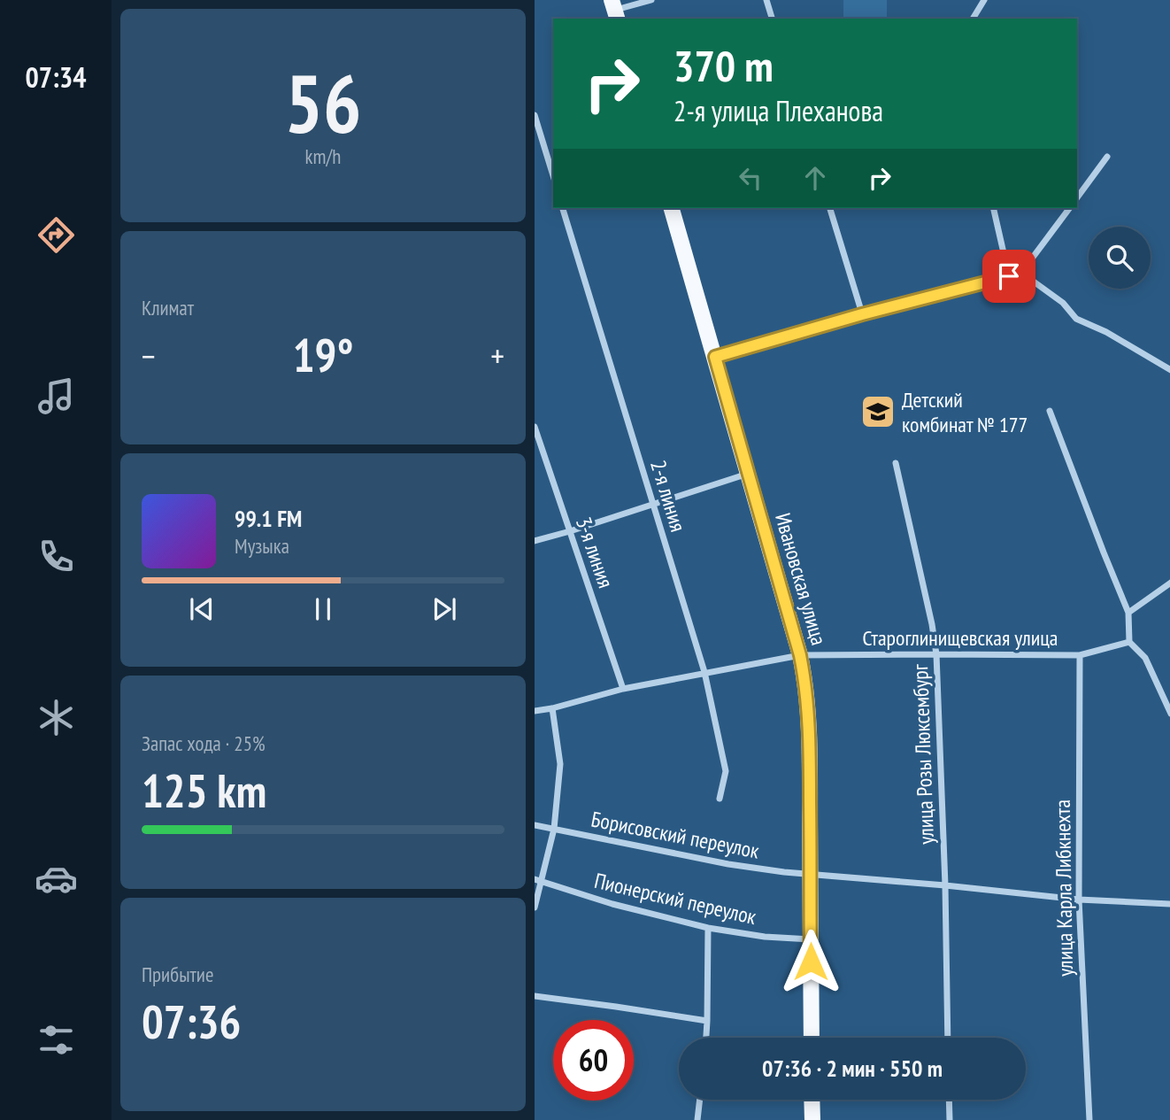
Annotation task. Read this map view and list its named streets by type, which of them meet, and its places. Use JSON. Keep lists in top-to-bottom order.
{
  "streets": {
    "main road": ["Ивановская улица"],
    "street": [
      "2-я линия",
      "3-я линия",
      "Староглинищевская улица",
      "улица Розы Люксембург",
      "Борисовский переулок",
      "улица Карла Либкнехта",
      "Пионерский переулок"
    ]
  },
  "crossings": [
    ["2-я линия", "Староглинищевская улица"],
    ["3-я линия", "Староглинищевская улица"],
    ["Ивановская улица", "Староглинищевская улица"],
    ["Ивановская улица", "Борисовский переулок"],
    ["Ивановская улица", "Пионерский переулок"],
    ["Староглинищевская улица", "улица Розы Люксембург"],
    ["Староглинищевская улица", "улица Карла Либкнехта"],
    ["улица Розы Люксембург", "Борисовский переулок"],
    ["Борисовский переулок", "улица Карла Либкнехта"]
  ],
  "places": {
    "school or university": ["Детский комбинат № 177"]
  },
  "page": {
    "tabs": "07:34",
    "tile": [
      ["56", "km/h"],
      "Климат",
      ["Запас хода · 25%", "125 km"],
      ["Прибытие", "07:36"]
    ],
    "turn": ["370 m", "2-я улица Плеханова"],
    "heat": ["−", "19°", "+"],
    "song": ["99.1 FM", "Музыка"],
    "limit": "60",
    "trip": "07:36 · 2 мин · 550 m"
  }
}
